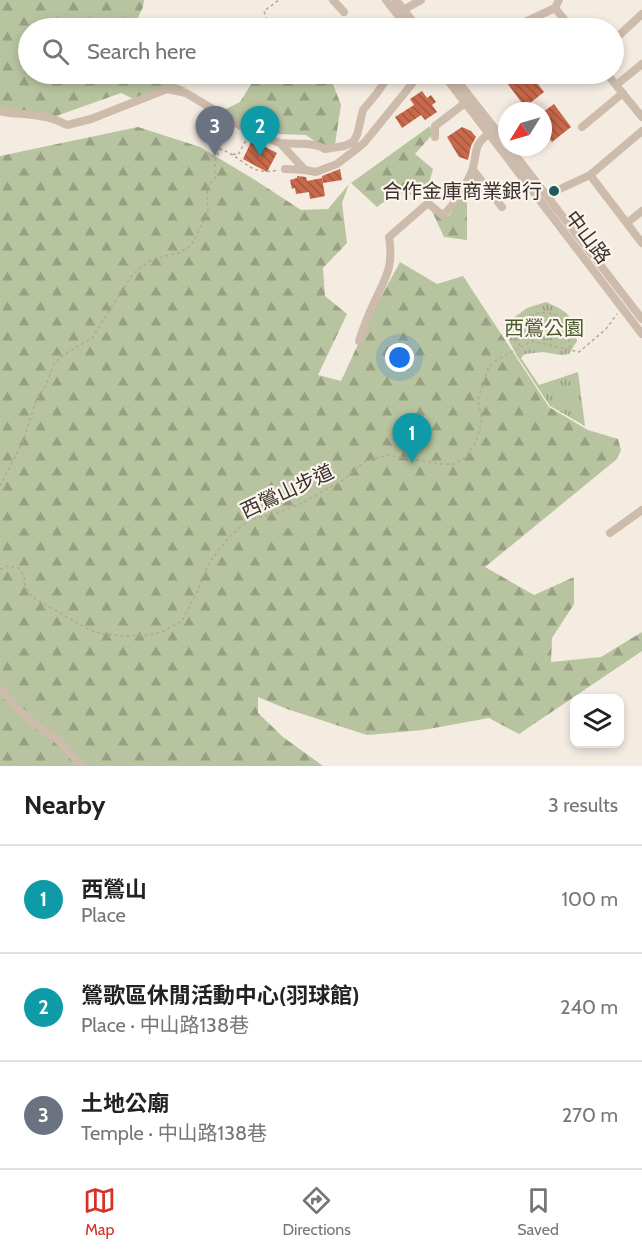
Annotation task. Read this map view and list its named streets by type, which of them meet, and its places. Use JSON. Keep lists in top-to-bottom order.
{
  "streets": {
    "street": ["中山路"],
    "path": ["西鶯山步道"]
  },
  "crossings": [
    ["中山路", "西鶯山步道"]
  ],
  "parks": ["西鶯公園"],
  "places": ["合作金庫商業銀行"],
  "north": "bottom left",
  "page": {
    "search": "Search here",
    "pins": ["2", "3", "1"],
    "heading": ["Nearby", "3 results"],
    "list": [
      {
        "mark": "1",
        "name": "西鶯山",
        "note": "Place",
        "value": "100 m"
      },
      {
        "mark": "2",
        "name": "鶯歌區休閒活動中心(羽球館)",
        "note": "Place · 中山路138巷",
        "value": "240 m"
      },
      {
        "mark": "3",
        "name": "土地公廟",
        "note": "Temple · 中山路138巷",
        "value": "270 m"
      }
    ],
    "nav": ["Map", "Directions", "Saved"]
  }
}
